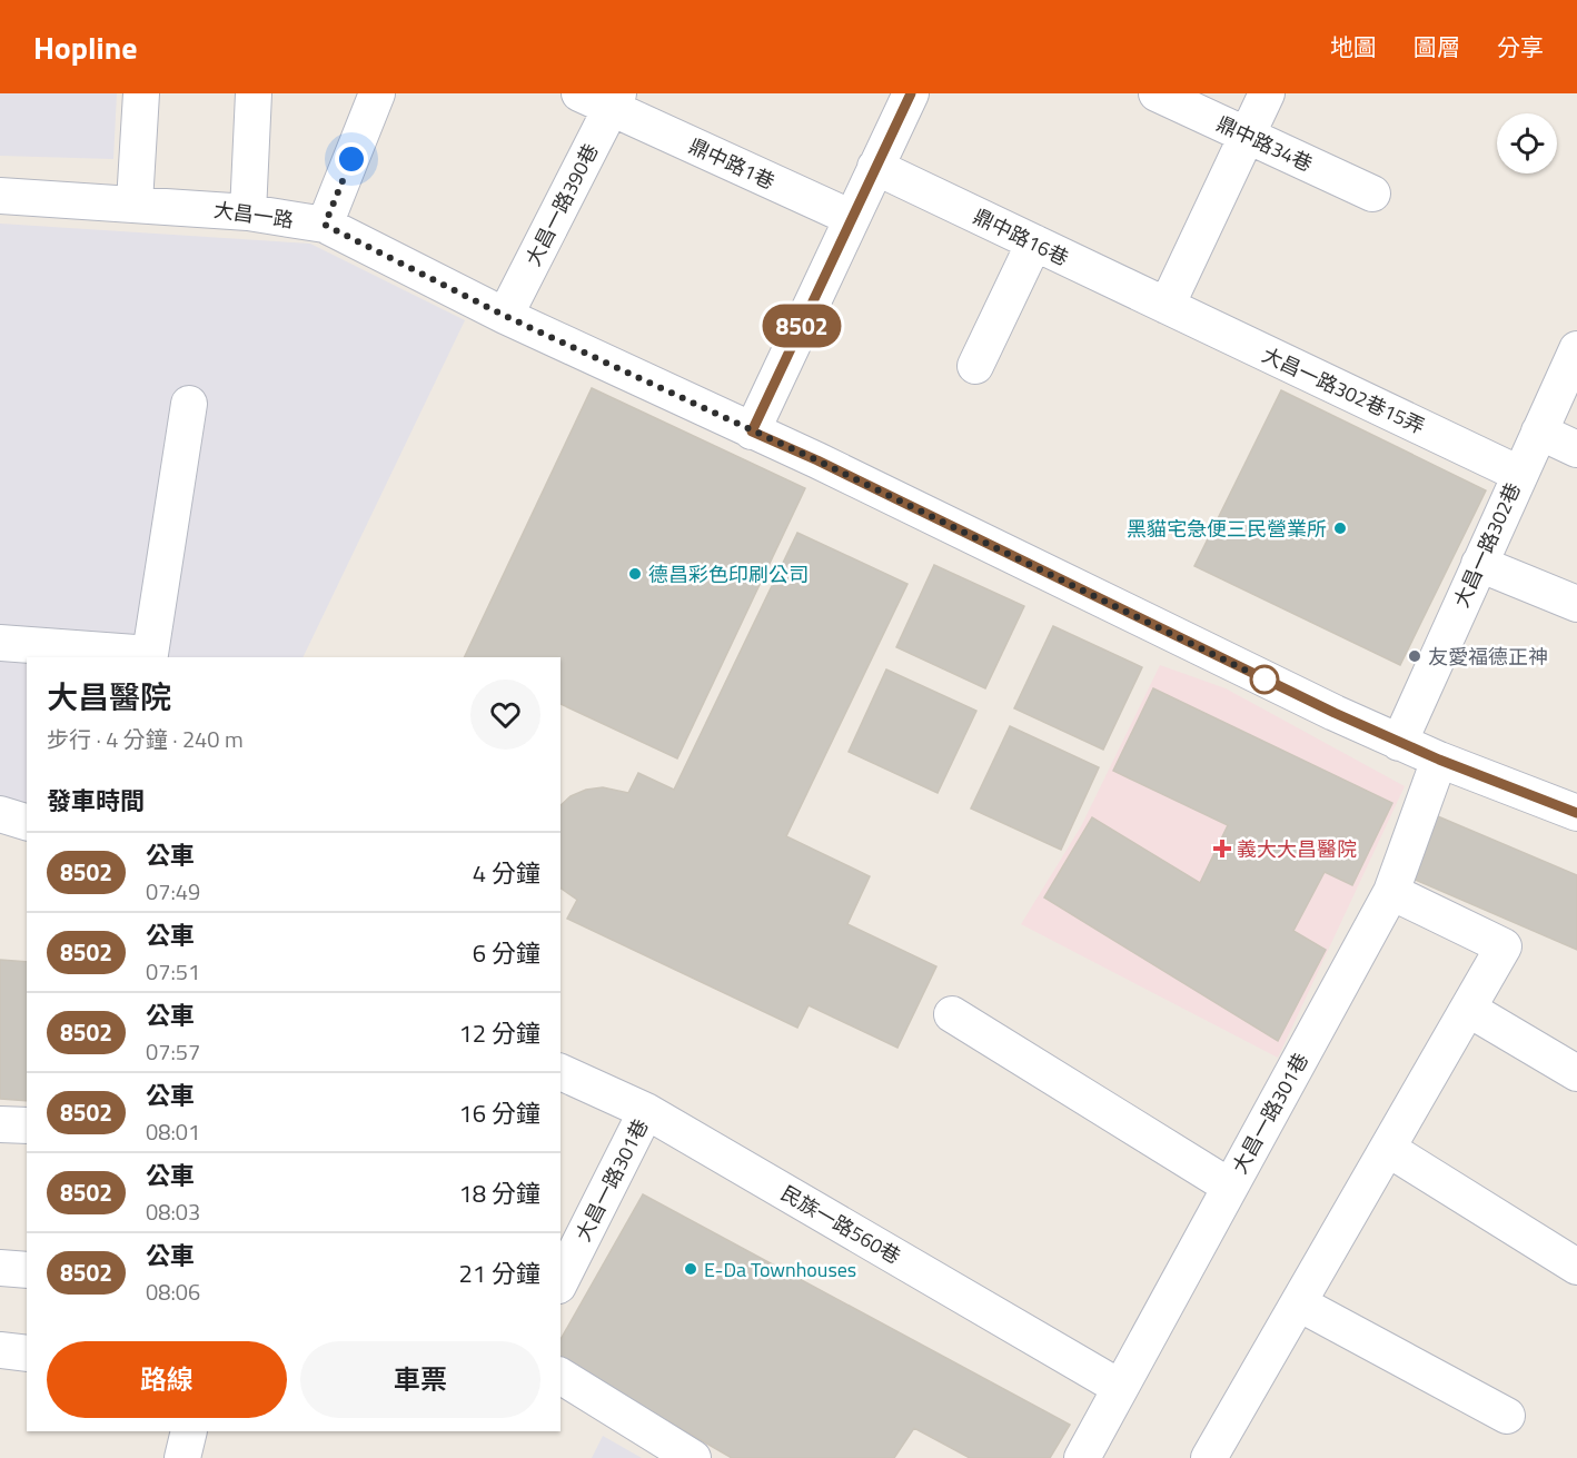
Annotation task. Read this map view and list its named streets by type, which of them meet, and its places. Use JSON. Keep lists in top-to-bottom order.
{
  "streets": {
    "street": [
      "鼎中路34巷",
      "鼎中路1巷",
      "大昌一路390巷",
      "大昌一路",
      "鼎中路16巷",
      "大昌一路302巷15弄",
      "大昌一路302巷",
      "大昌一路301巷",
      "民族一路560巷"
    ]
  },
  "crossings": [
    ["鼎中路1巷", "大昌一路390巷"],
    ["大昌一路390巷", "大昌一路"],
    ["大昌一路", "大昌一路302巷"],
    ["大昌一路", "大昌一路301巷"],
    ["鼎中路16巷", "大昌一路302巷15弄"],
    ["大昌一路302巷15弄", "大昌一路302巷"],
    ["大昌一路301巷", "民族一路560巷"]
  ],
  "places": {
    "other": [
      "黑貓宅急便三民營業所",
      "德昌彩色印刷公司",
      "友愛福德正神",
      "E-Da Townhouses"
    ],
    "health": ["義大大昌醫院"]
  },
  "lines": ["bus line 8502"],
  "page": {
    "header": "Hopline",
    "nav": ["地圖", "圖層", "分享"],
    "on_map": "8502",
    "heading": [
      ["大昌醫院", "步行 · 4 分鐘 · 240 m"],
      "發車時間"
    ],
    "list": [
      {
        "mark": "8502",
        "name": "公車",
        "note": "07:49",
        "value": "4 分鐘"
      },
      {
        "mark": "8502",
        "name": "公車",
        "note": "07:51",
        "value": "6 分鐘"
      },
      {
        "mark": "8502",
        "name": "公車",
        "note": "07:57",
        "value": "12 分鐘"
      },
      {
        "mark": "8502",
        "name": "公車",
        "note": "08:01",
        "value": "16 分鐘"
      },
      {
        "mark": "8502",
        "name": "公車",
        "note": "08:03",
        "value": "18 分鐘"
      },
      {
        "mark": "8502",
        "name": "公車",
        "note": "08:06",
        "value": "21 分鐘"
      }
    ],
    "buttons": ["路線", "車票"]
  }
}
